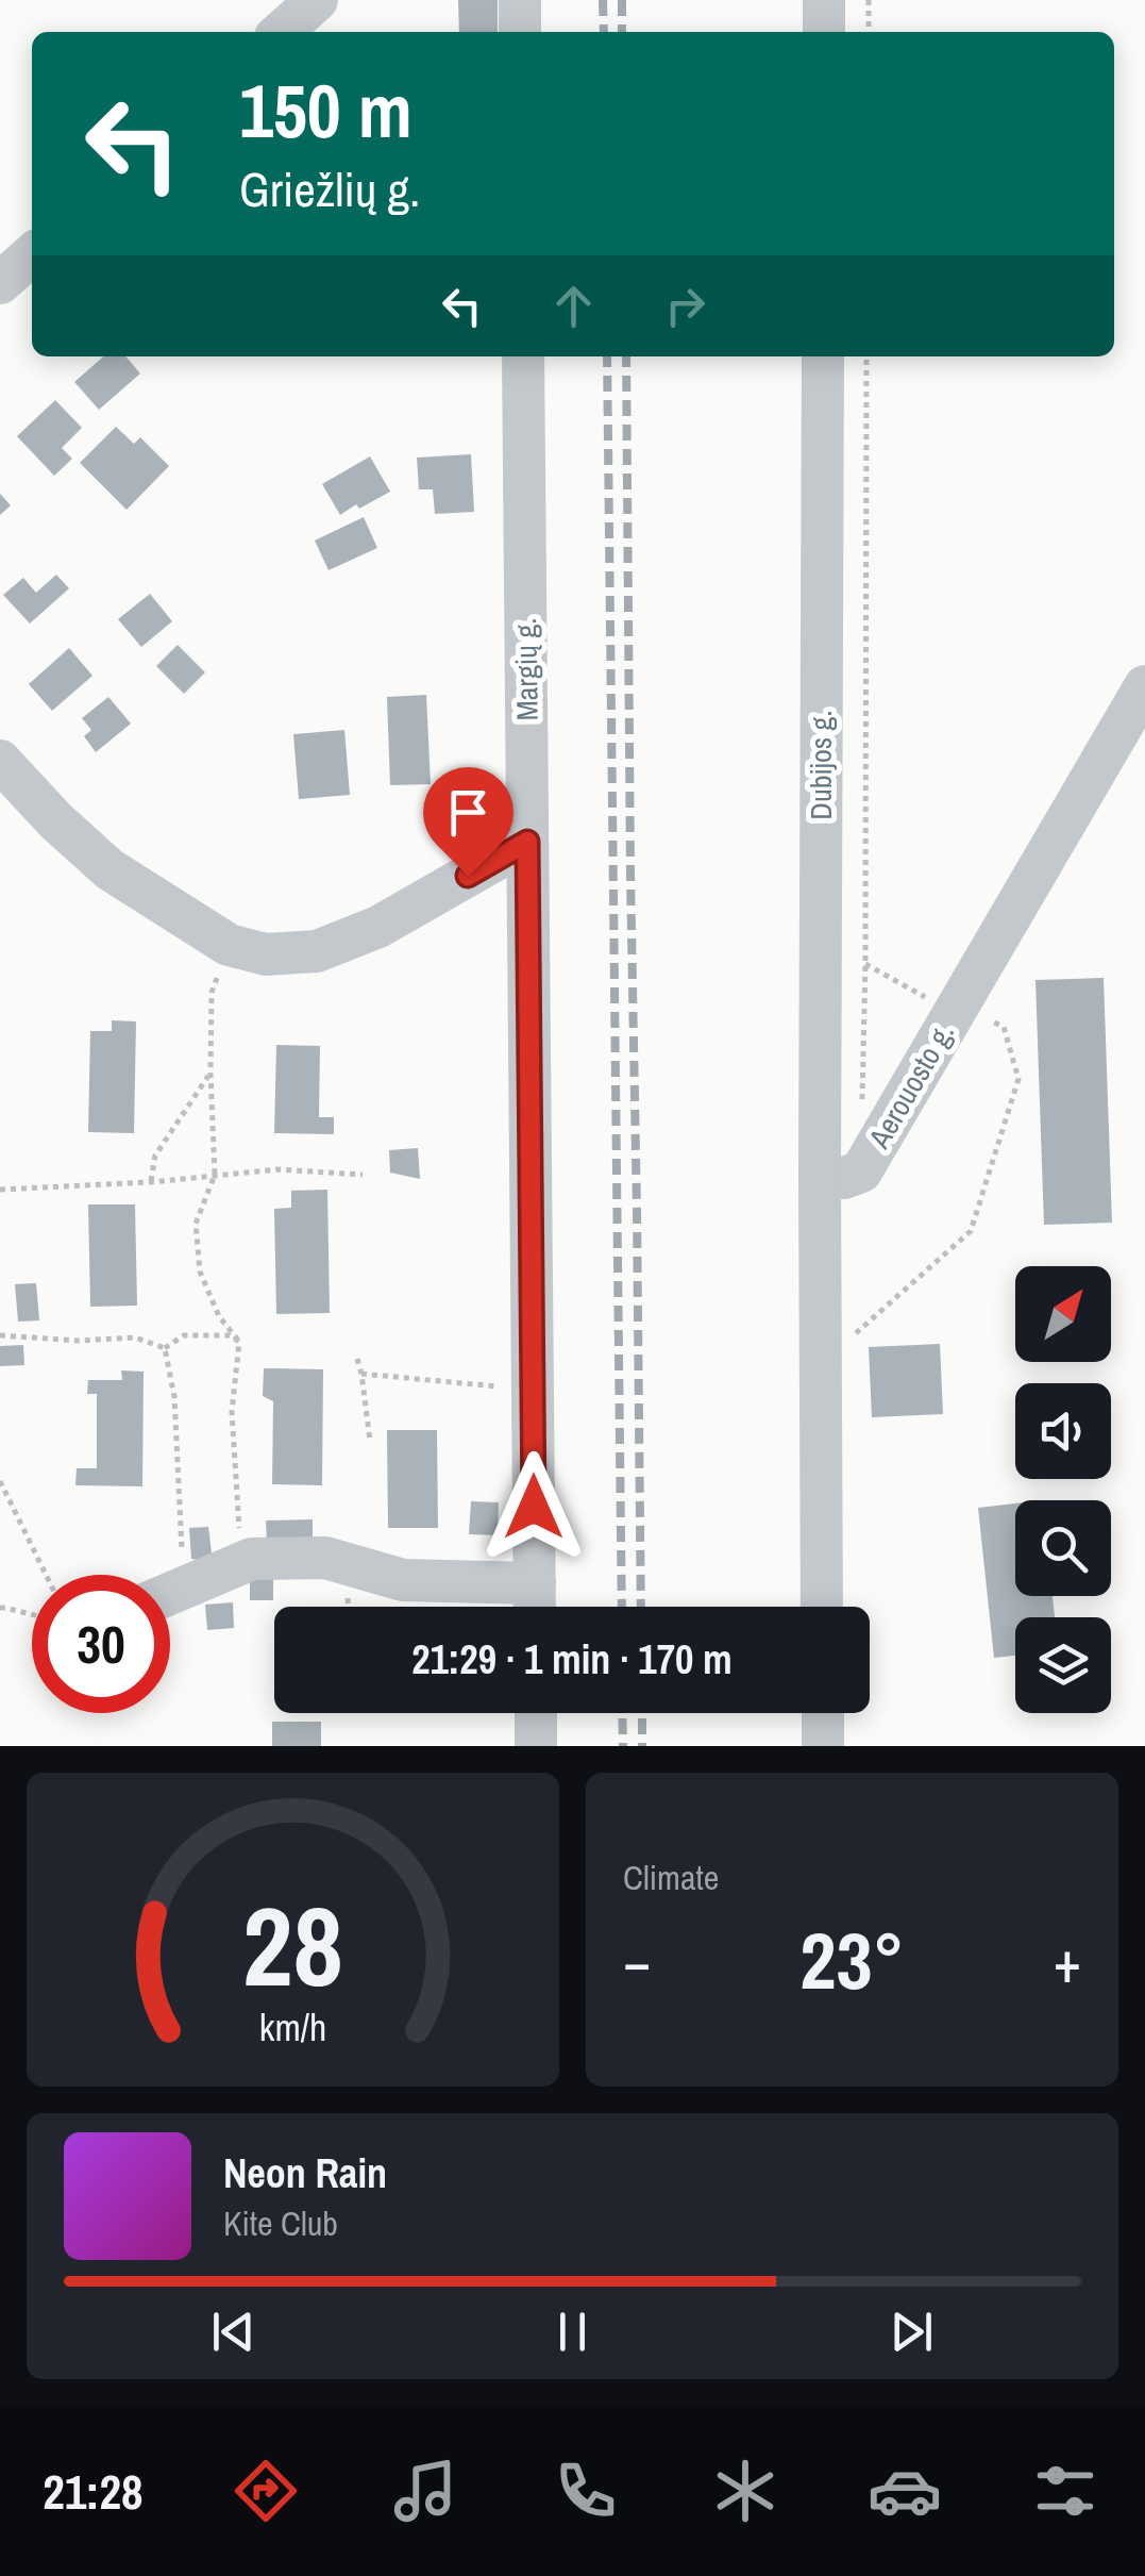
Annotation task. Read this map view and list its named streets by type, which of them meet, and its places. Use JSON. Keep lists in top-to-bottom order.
{
  "streets": {
    "street": ["Margių g.", "Dubijos g.", "Aerouosto g."]
  },
  "crossings": [
    ["Dubijos g.", "Aerouosto g."]
  ],
  "north": "top right",
  "page": {
    "turn": ["150 m", "Griežlių g."],
    "limit": "30",
    "trip": "21:29 · 1 min · 170 m",
    "tile": "Climate",
    "heat": ["−", "23°", "+"],
    "song": ["Neon Rain", "Kite Club"],
    "tabs": "21:28",
    "gauge": ["28", "km/h"]
  }
}
